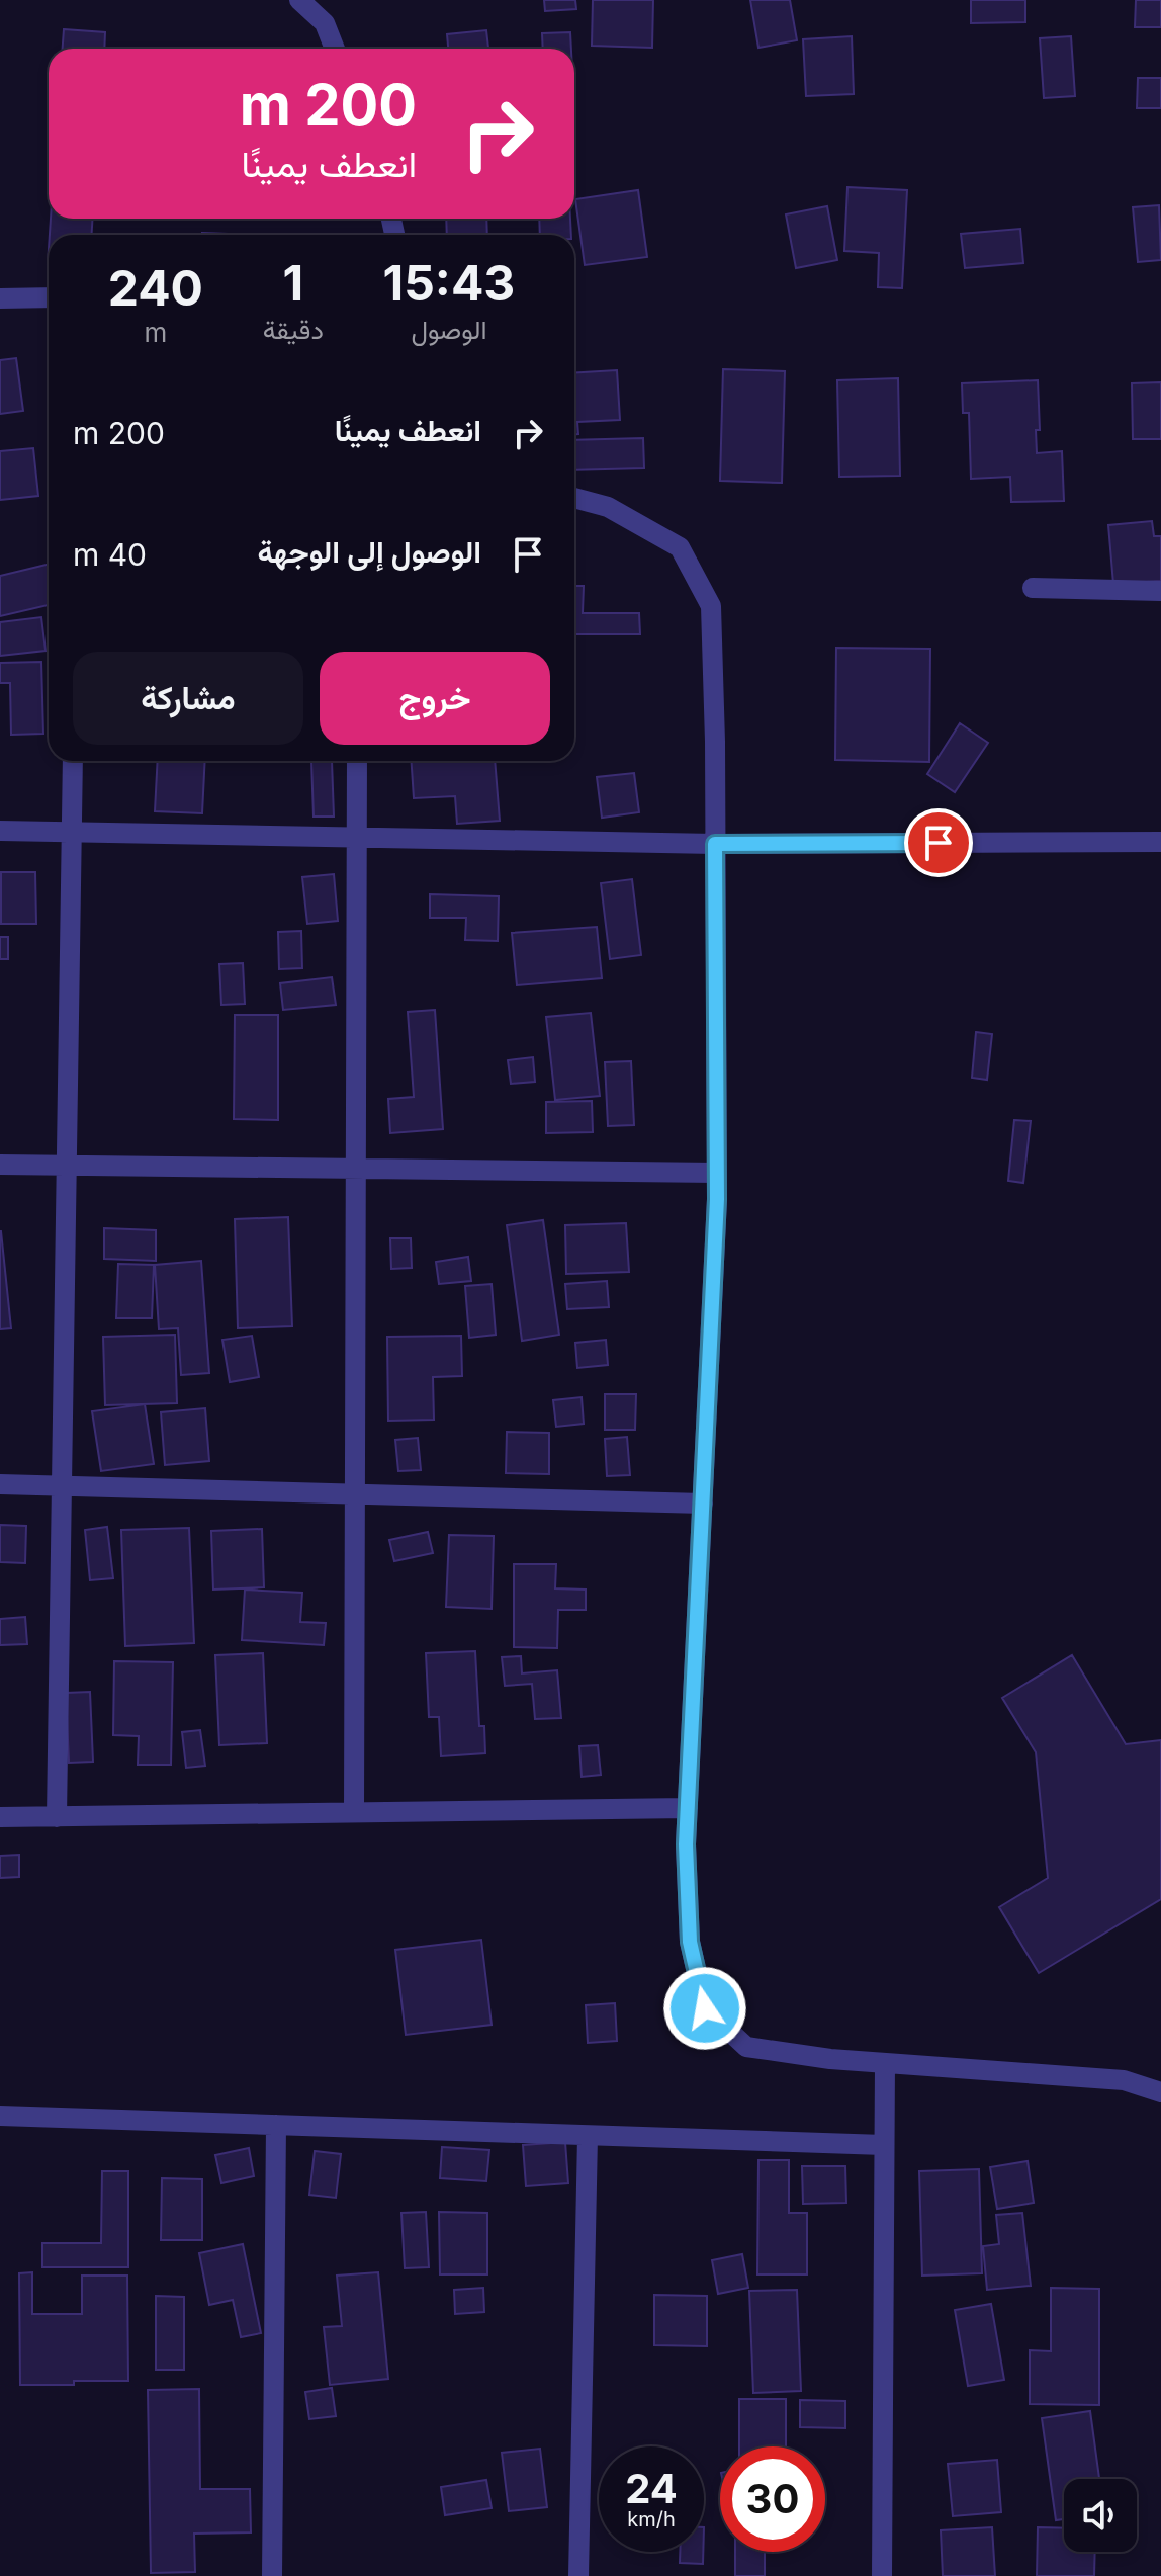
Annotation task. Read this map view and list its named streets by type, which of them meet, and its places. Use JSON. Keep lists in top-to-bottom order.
{
  "page": {
    "turn": ["200 m", "انعطف يمينًا"],
    "eta": [
      "15:43",
      "الوصول",
      "1",
      "دقيقة",
      "240",
      "m"
    ],
    "list": [
      {
        "name": "انعطف يمينًا",
        "value": "200 m"
      },
      {
        "name": "الوصول إلى الوجهة",
        "value": "40 m"
      }
    ],
    "buttons": ["خروج", "مشاركة"],
    "speed": "24 km/h",
    "limit": "30"
  }
}
